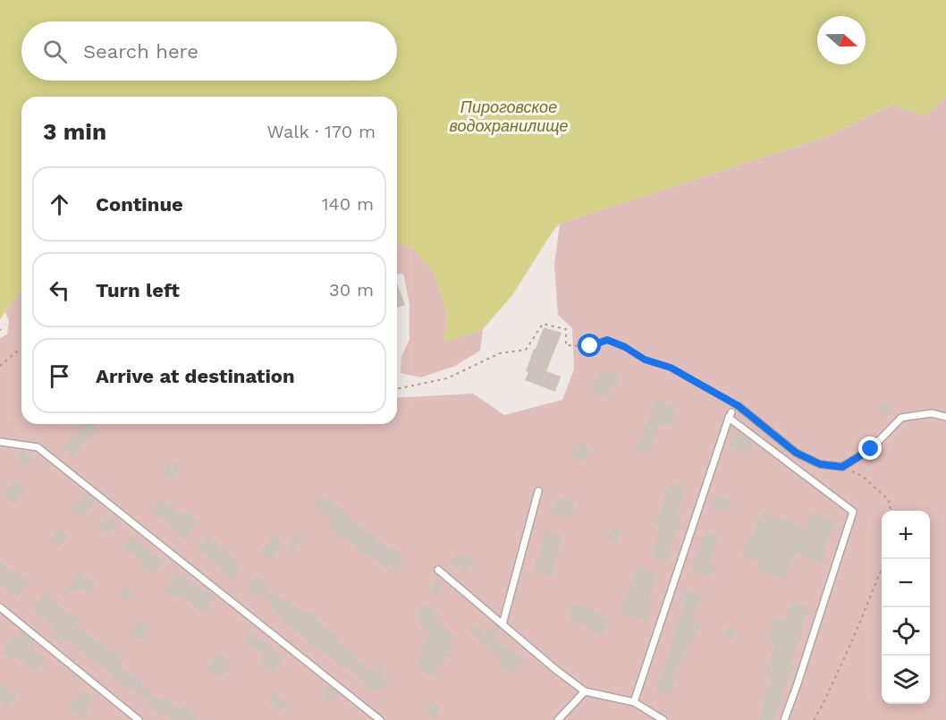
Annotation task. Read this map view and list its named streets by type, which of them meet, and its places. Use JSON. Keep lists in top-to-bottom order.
{
  "water": ["Пироговское водохранилище"],
  "north": "right",
  "page": {
    "search": "Search here",
    "heading": ["3 min", "Walk · 170 m"],
    "list": [
      ["Continue", "140 m"],
      ["Turn left", "30 m"],
      "Arrive at destination"
    ],
    "map_buttons": ["+", "−"]
  }
}
